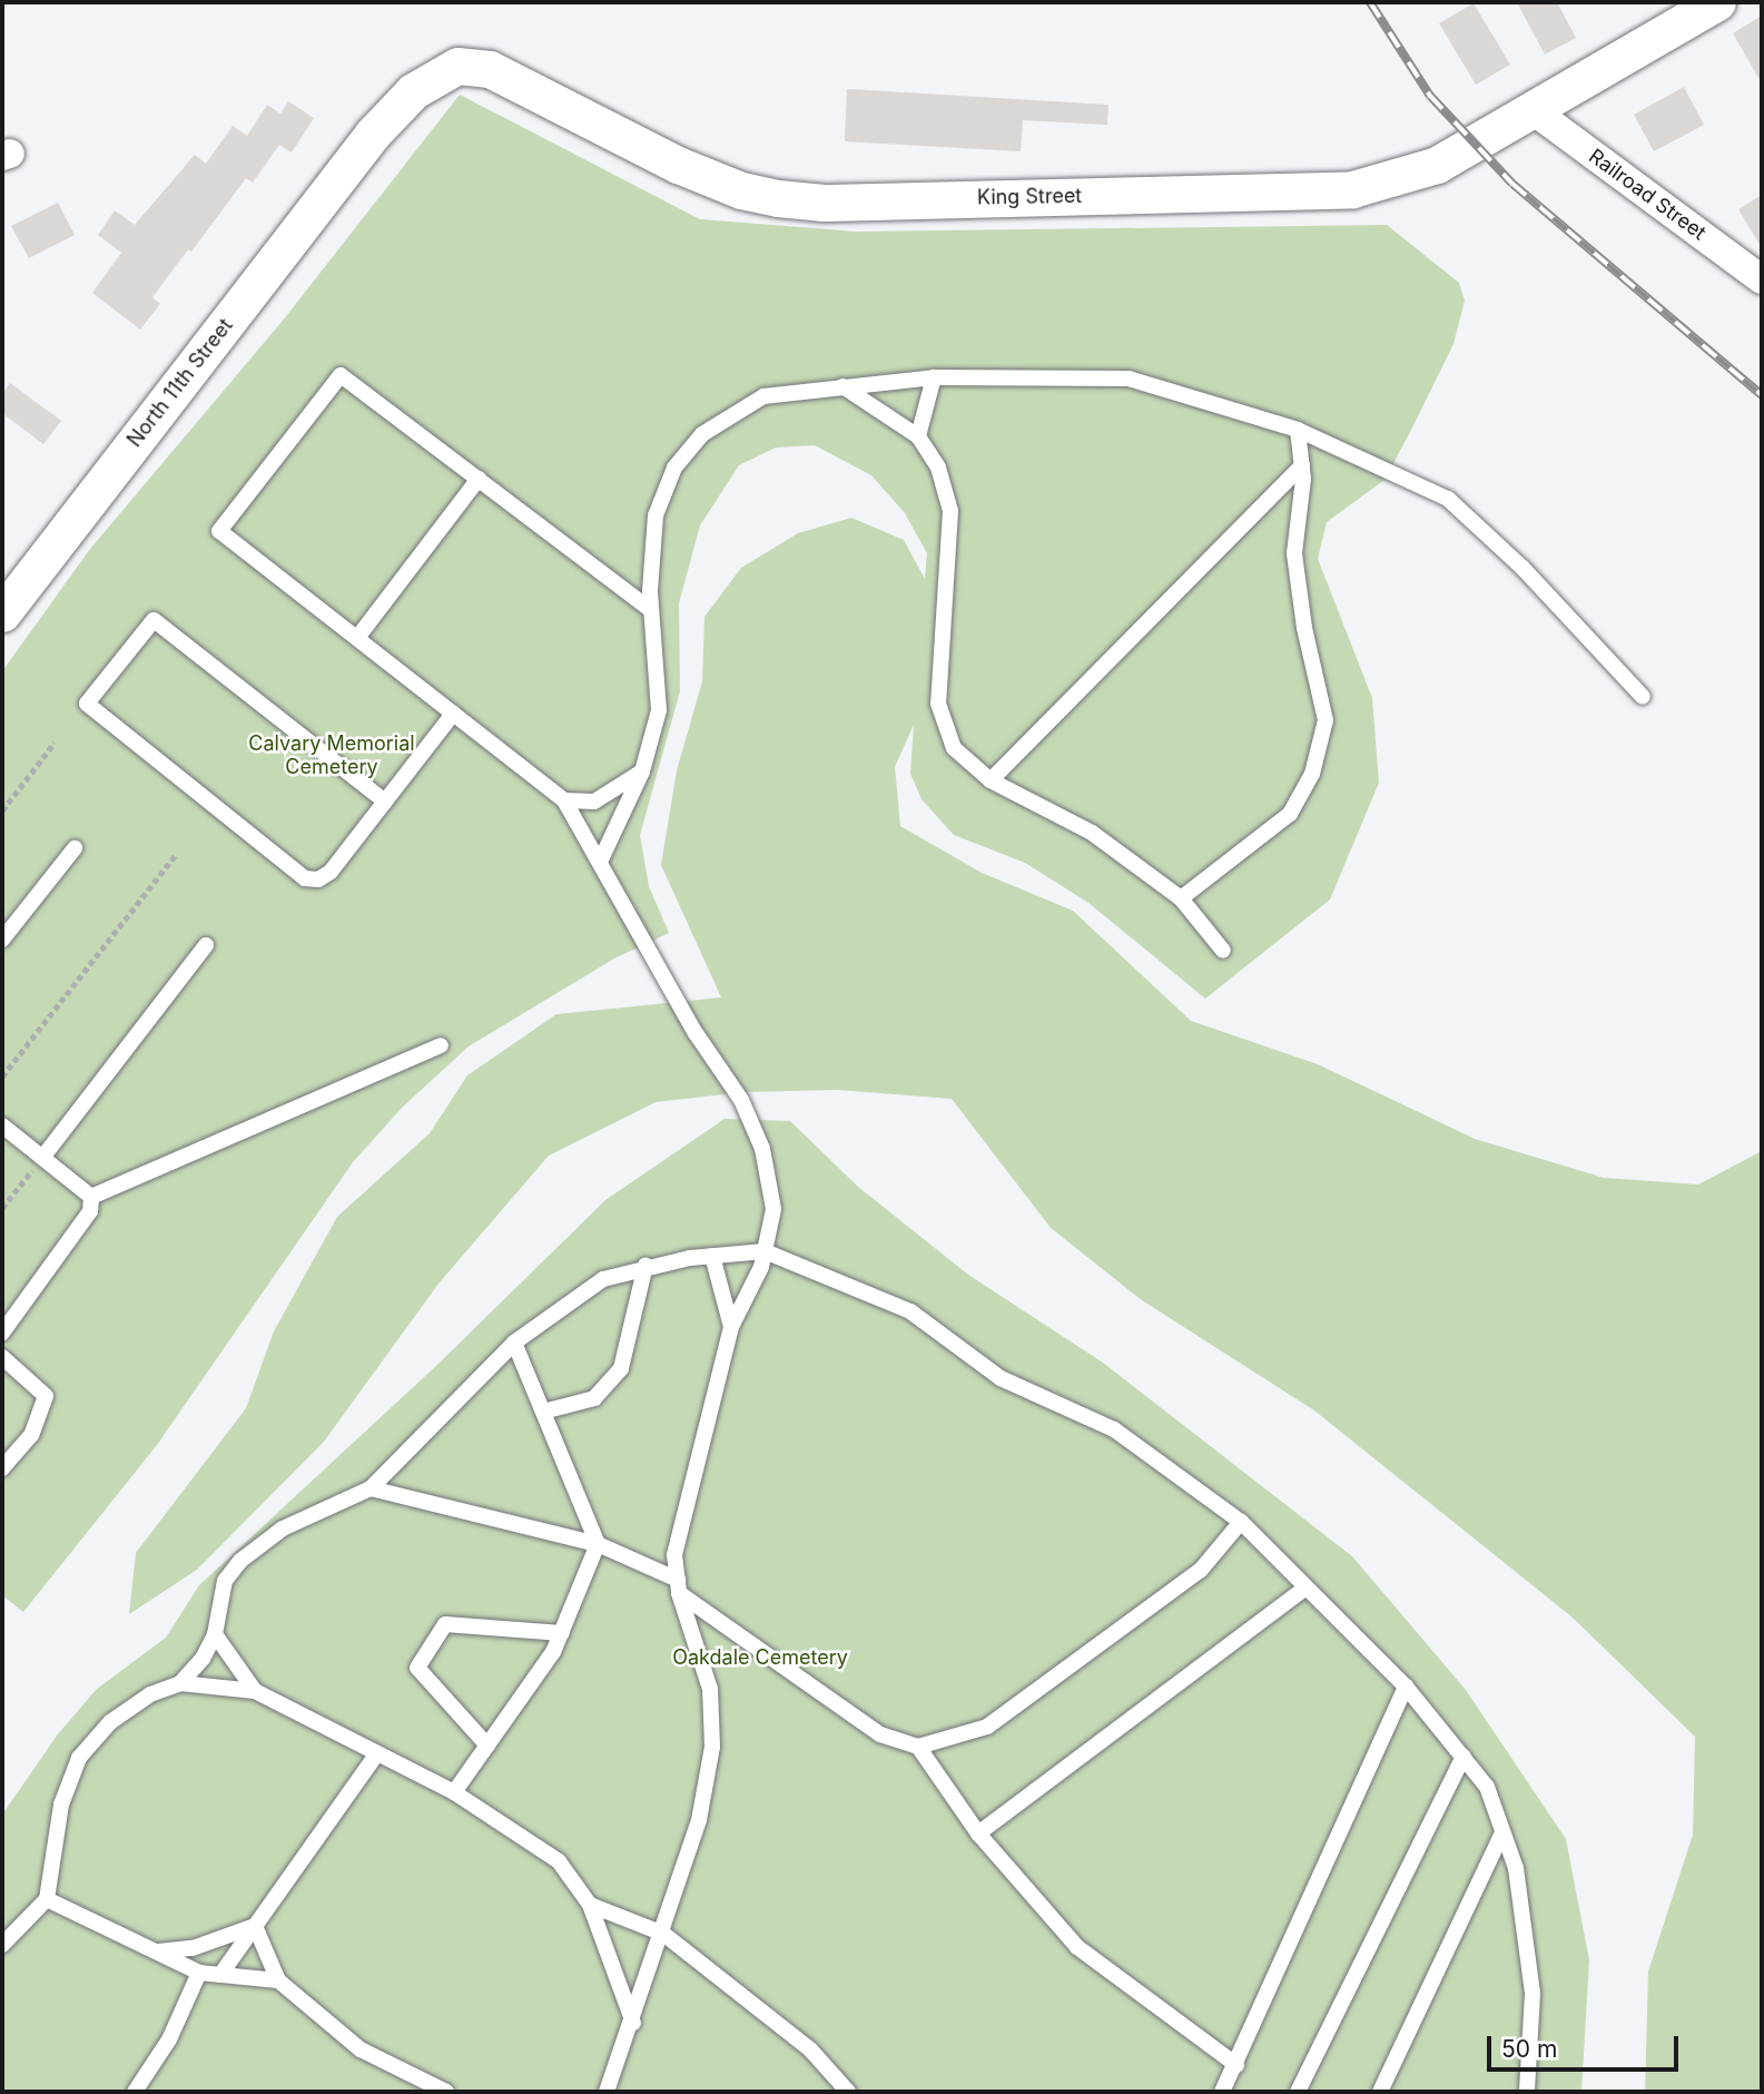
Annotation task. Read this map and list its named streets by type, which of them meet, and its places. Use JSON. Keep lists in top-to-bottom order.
{
  "streets": {
    "street": ["Railroad Street", "King Street", "North 11th Street"]
  },
  "crossings": [
    ["Railroad Street", "King Street"],
    ["King Street", "North 11th Street"]
  ],
  "parks": ["Calvary Memorial Cemetery", "Oakdale Cemetery"],
  "scale_bar": "50 m"
}
